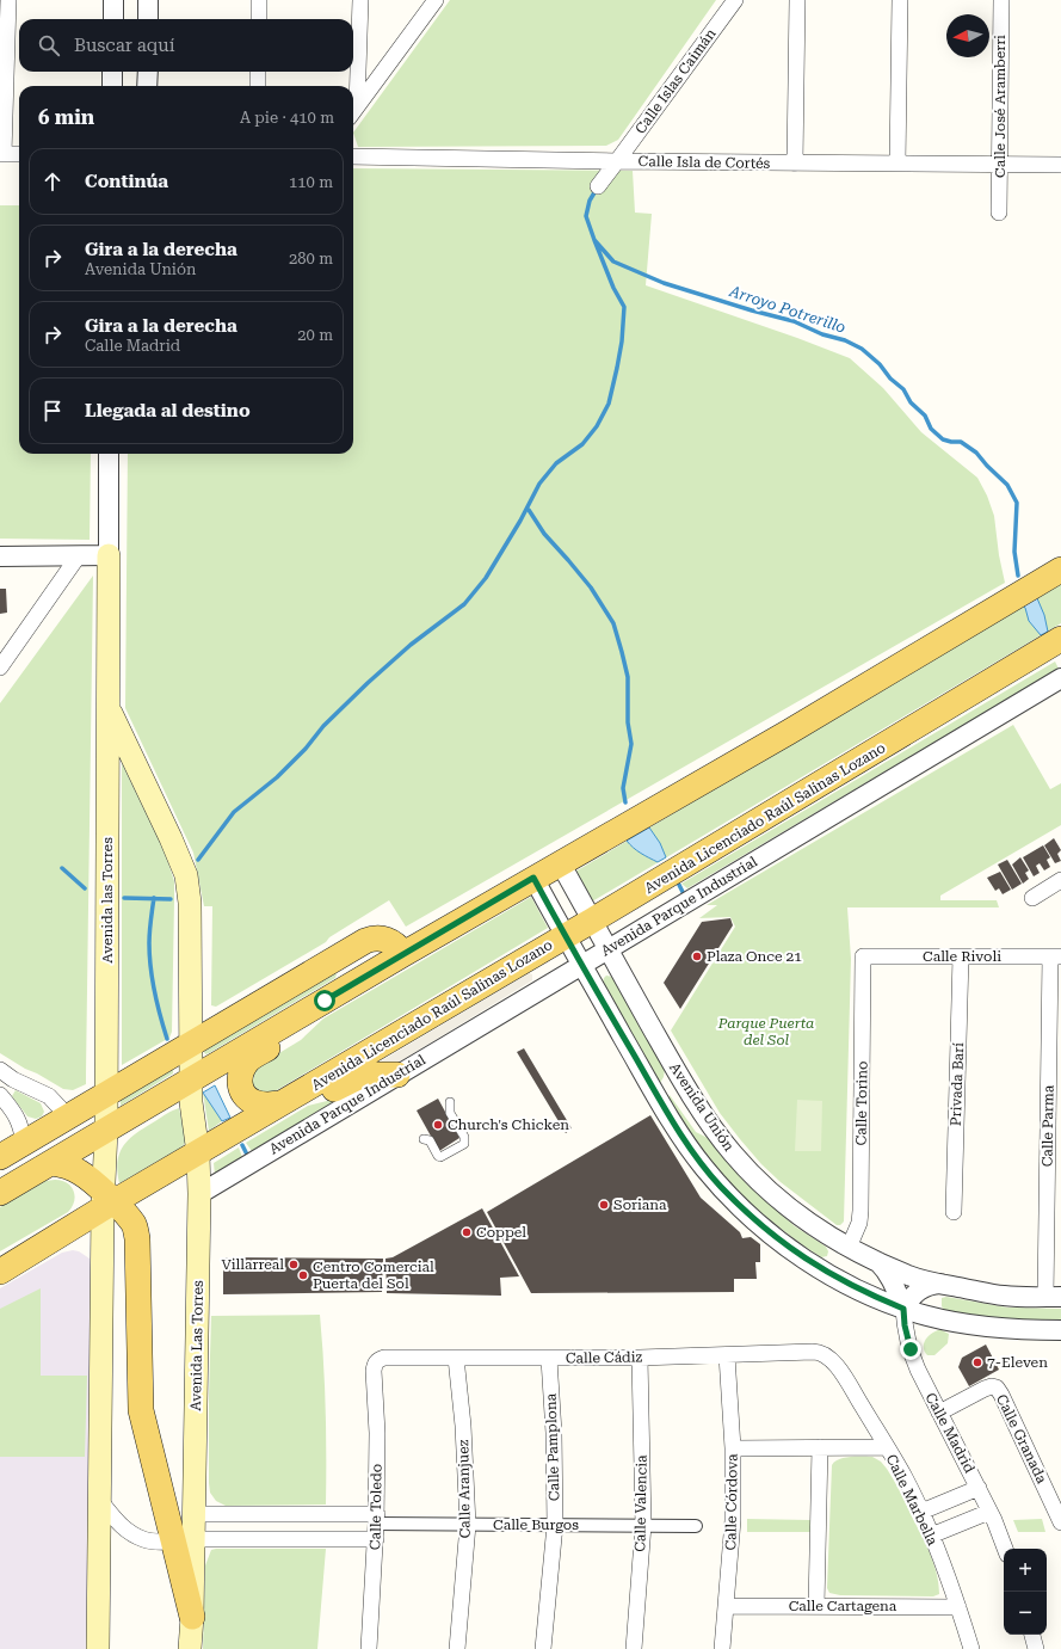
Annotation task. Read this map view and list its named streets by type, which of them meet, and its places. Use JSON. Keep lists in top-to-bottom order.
{
  "streets": {
    "main road": ["Avenida Licenciado Raúl Salinas Lozano", "Avenida las Torres", "Avenida Las Torres"],
    "street": [
      "Calle Islas Caimán",
      "Calle José Aramberri",
      "Calle Isla de Cortés",
      "Avenida Parque Industrial",
      "Calle Rivoli",
      "Privada Barí",
      "Calle Torino",
      "Avenida Unión",
      "Calle Parma",
      "Calle Cádiz",
      "Calle Madrid",
      "Calle Granada",
      "Calle Pamplona",
      "Calle Aranjuez",
      "Calle Marbella",
      "Calle Córdova",
      "Calle Valencia",
      "Calle Toledo",
      "Calle Burgos",
      "Calle Cartagena"
    ]
  },
  "crossings": [
    ["Calle Islas Caimán", "Calle Isla de Cortés"],
    ["Calle José Aramberri", "Calle Isla de Cortés"],
    ["Avenida Licenciado Raúl Salinas Lozano", "Avenida Unión"],
    ["Avenida Licenciado Raúl Salinas Lozano", "Avenida Las Torres"],
    ["Avenida las Torres", "Avenida Las Torres"],
    ["Avenida Parque Industrial", "Avenida Unión"],
    ["Avenida Parque Industrial", "Avenida Las Torres"],
    ["Calle Rivoli", "Privada Barí"],
    ["Calle Rivoli", "Calle Torino"],
    ["Calle Rivoli", "Calle Parma"],
    ["Calle Torino", "Avenida Unión"],
    ["Avenida Unión", "Calle Parma"],
    ["Avenida Unión", "Calle Madrid"],
    ["Avenida Las Torres", "Calle Burgos"],
    ["Calle Cádiz", "Calle Pamplona"],
    ["Calle Cádiz", "Calle Aranjuez"],
    ["Calle Cádiz", "Calle Marbella"],
    ["Calle Cádiz", "Calle Córdova"],
    ["Calle Cádiz", "Calle Valencia"],
    ["Calle Cádiz", "Calle Toledo"],
    ["Calle Madrid", "Calle Granada"],
    ["Calle Pamplona", "Calle Burgos"],
    ["Calle Aranjuez", "Calle Burgos"],
    ["Calle Marbella", "Calle Cartagena"],
    ["Calle Córdova", "Calle Cartagena"],
    ["Calle Valencia", "Calle Burgos"],
    ["Calle Toledo", "Calle Burgos"]
  ],
  "water": ["Arroyo Potrerillo"],
  "parks": ["Parque Puerta del Sol"],
  "places": [
    "Plaza Once 21",
    "Church's Chicken",
    "Soriana",
    "Coppel",
    "Villarreal",
    "Centro Comercial Puerta del Sol",
    "7-Eleven"
  ],
  "north": "left",
  "page": {
    "search": "Buscar aquí",
    "heading": ["6 min", "A pie · 410 m"],
    "list": [
      ["Continúa", "110 m"],
      ["Gira a la derecha", "Avenida Unión", "280 m"],
      ["Gira a la derecha", "Calle Madrid", "20 m"],
      "Llegada al destino"
    ],
    "map_buttons": ["+", "−"]
  }
}
